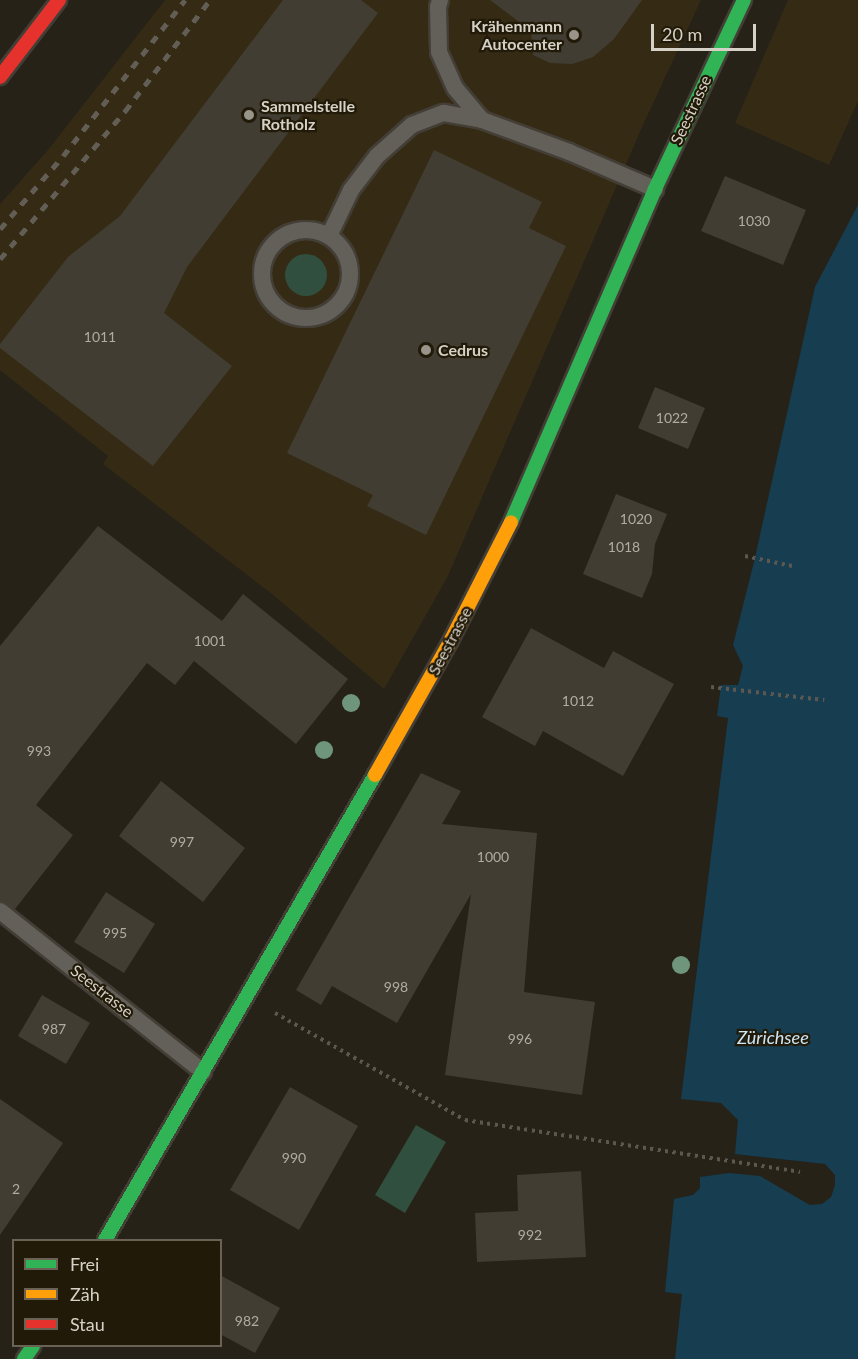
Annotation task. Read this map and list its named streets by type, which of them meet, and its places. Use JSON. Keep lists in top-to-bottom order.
{
  "streets": {
    "main road": ["Seestrasse"]
  },
  "water": ["Zürichsee"],
  "places": ["Krähenmann Autocenter", "Sammelstelle Rotholz", "Cedrus"],
  "house_numbers": [
    "1030",
    "1011",
    "1022",
    "1020",
    "1018",
    "1001",
    "1012",
    "993",
    "997",
    "1000",
    "995",
    "998",
    "987",
    "996",
    "990",
    "2",
    "992",
    "982"
  ],
  "legend": ["Frei", "Zäh", "Stau"],
  "scale_bar": "20 m"
}
